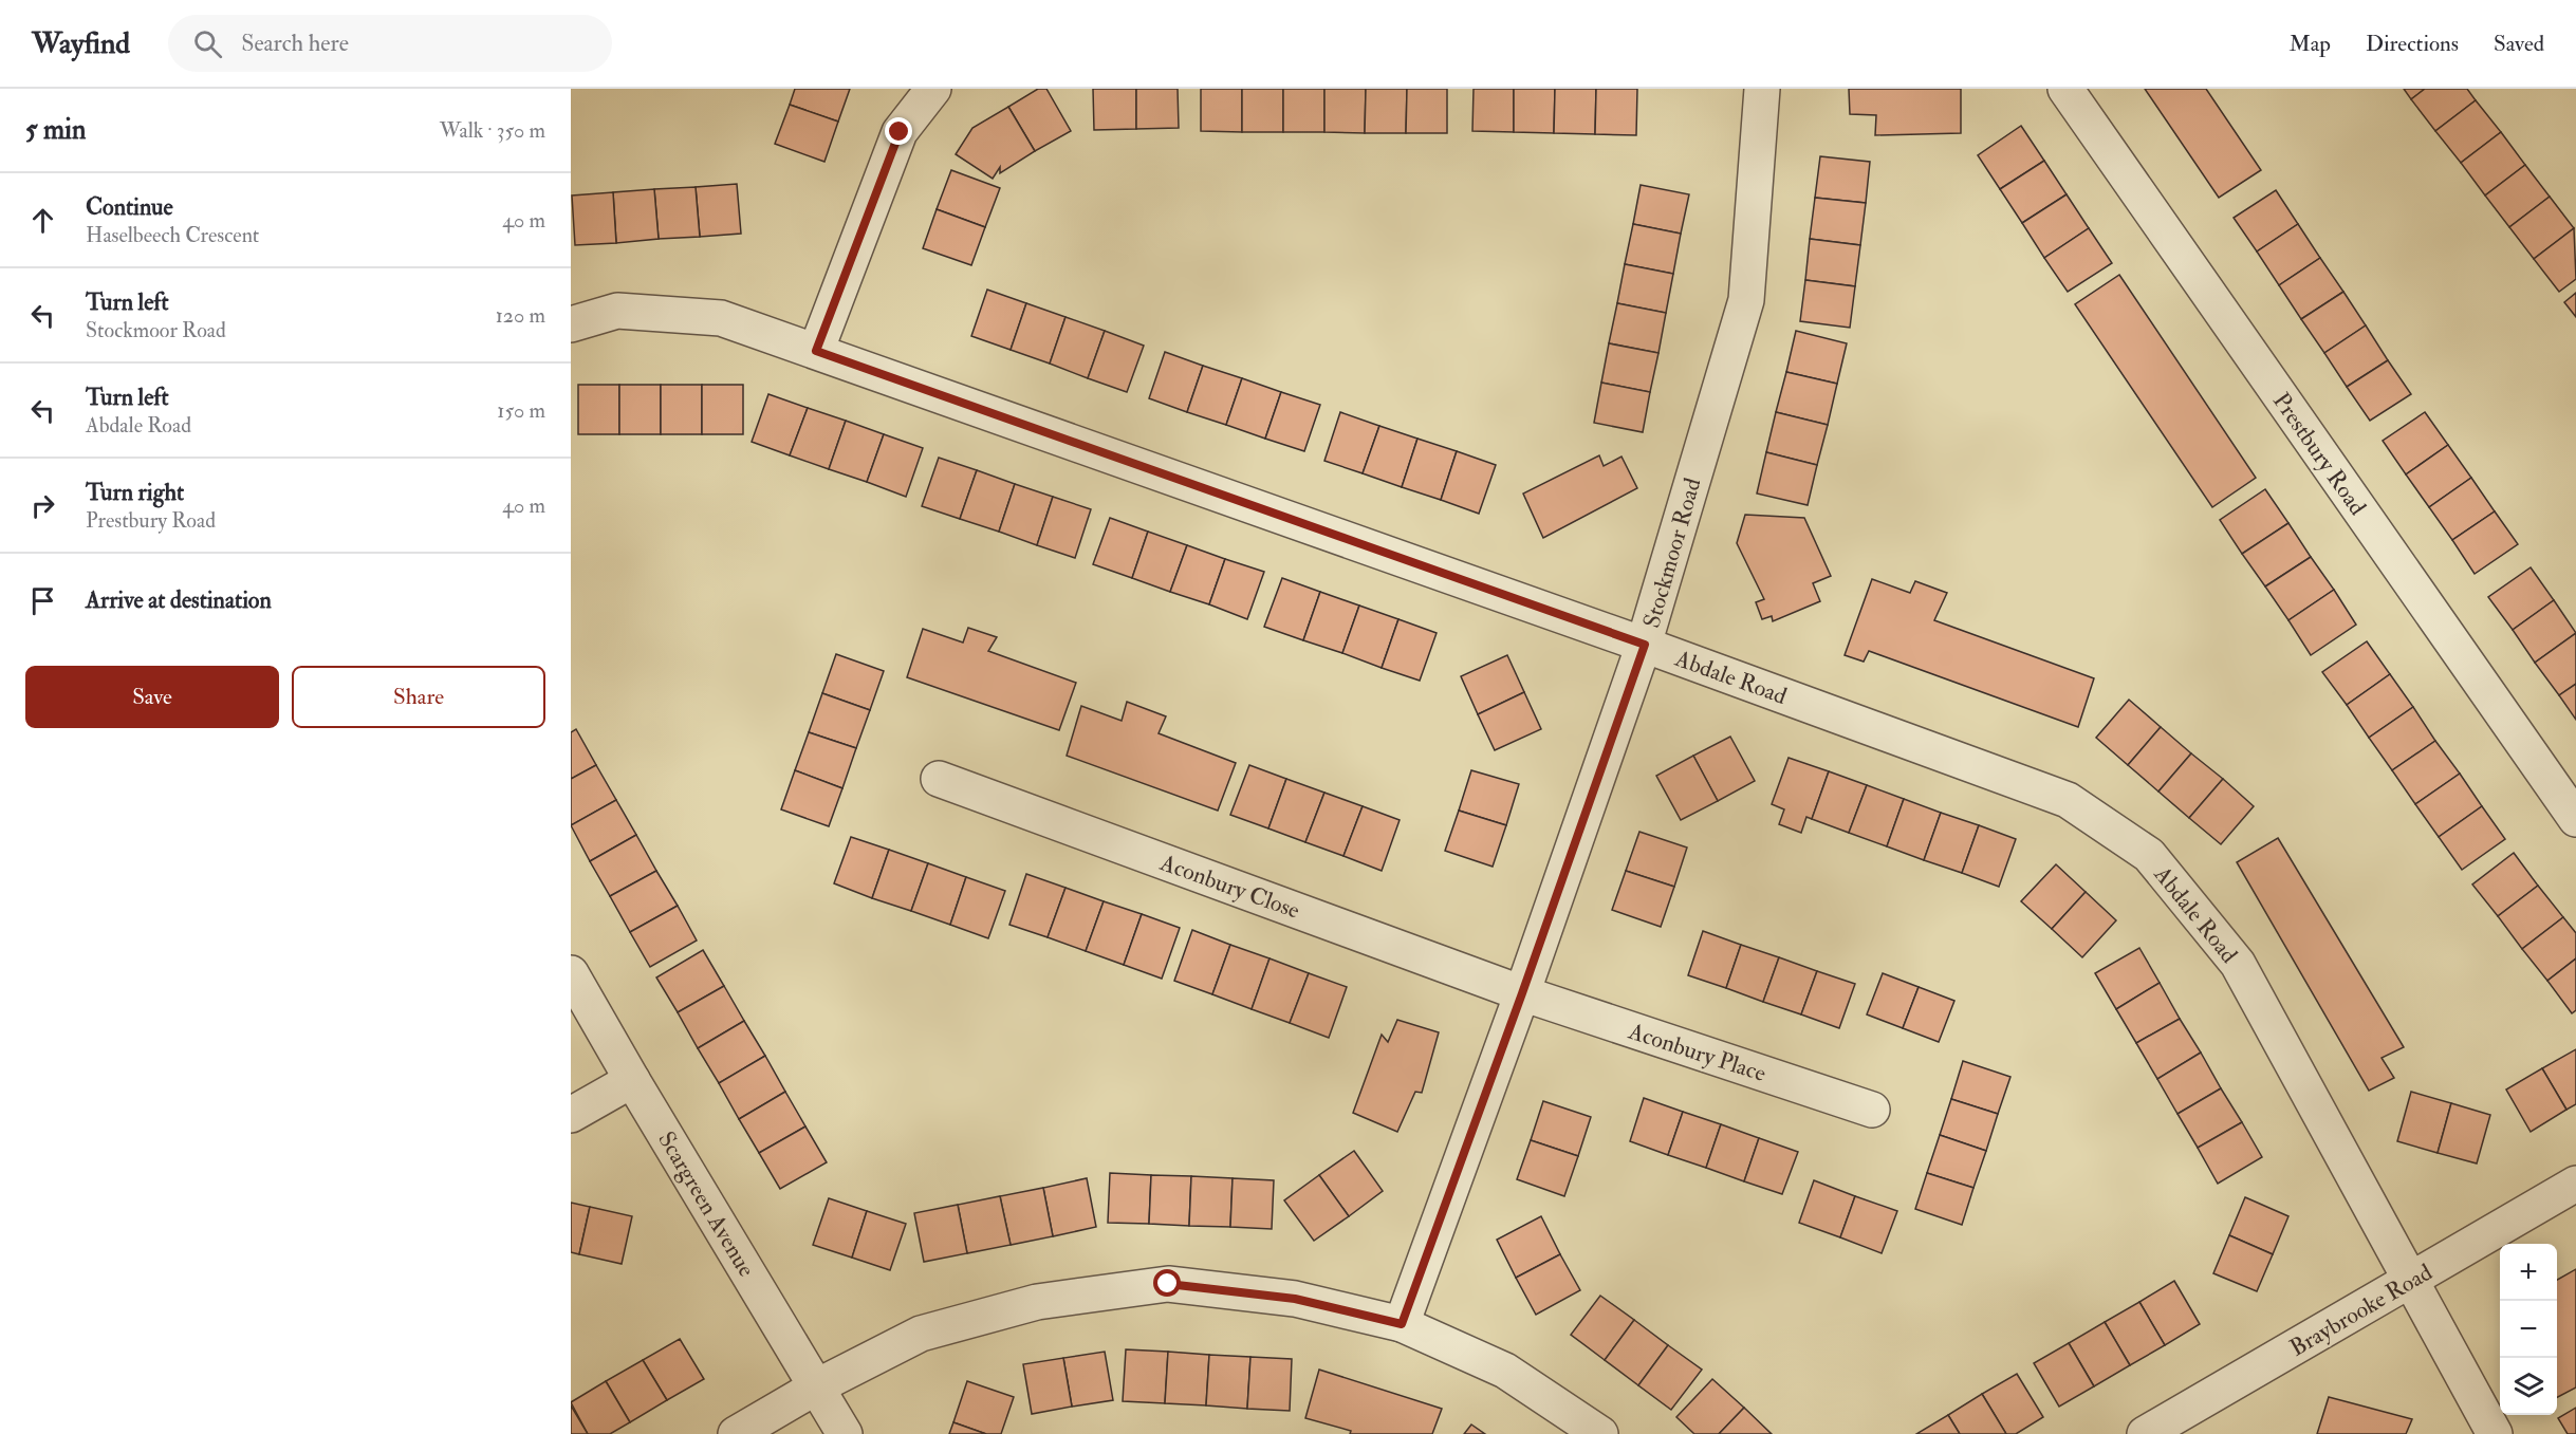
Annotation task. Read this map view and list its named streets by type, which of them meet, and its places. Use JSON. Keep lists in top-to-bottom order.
{
  "streets": {
    "street": [
      "Prestbury Road",
      "Stockmoor Road",
      "Abdale Road",
      "Aconbury Close",
      "Aconbury Place",
      "Scargreen Avenue",
      "Braybrooke Road"
    ]
  },
  "crossings": [
    ["Stockmoor Road", "Abdale Road"],
    ["Stockmoor Road", "Aconbury Close"],
    ["Stockmoor Road", "Aconbury Place"],
    ["Abdale Road", "Braybrooke Road"],
    ["Aconbury Close", "Aconbury Place"]
  ],
  "page": {
    "header": "Wayfind",
    "search": "Search here",
    "nav": ["Map", "Directions", "Saved"],
    "heading": ["5 min", "Walk · 350 m"],
    "list": [
      ["Continue", "Haselbeech Crescent", "40 m"],
      ["Turn left", "Stockmoor Road", "120 m"],
      ["Turn left", "Abdale Road", "150 m"],
      ["Turn right", "Prestbury Road", "40 m"],
      "Arrive at destination"
    ],
    "buttons": ["Save", "Share"],
    "map_buttons": ["+", "−"]
  }
}
